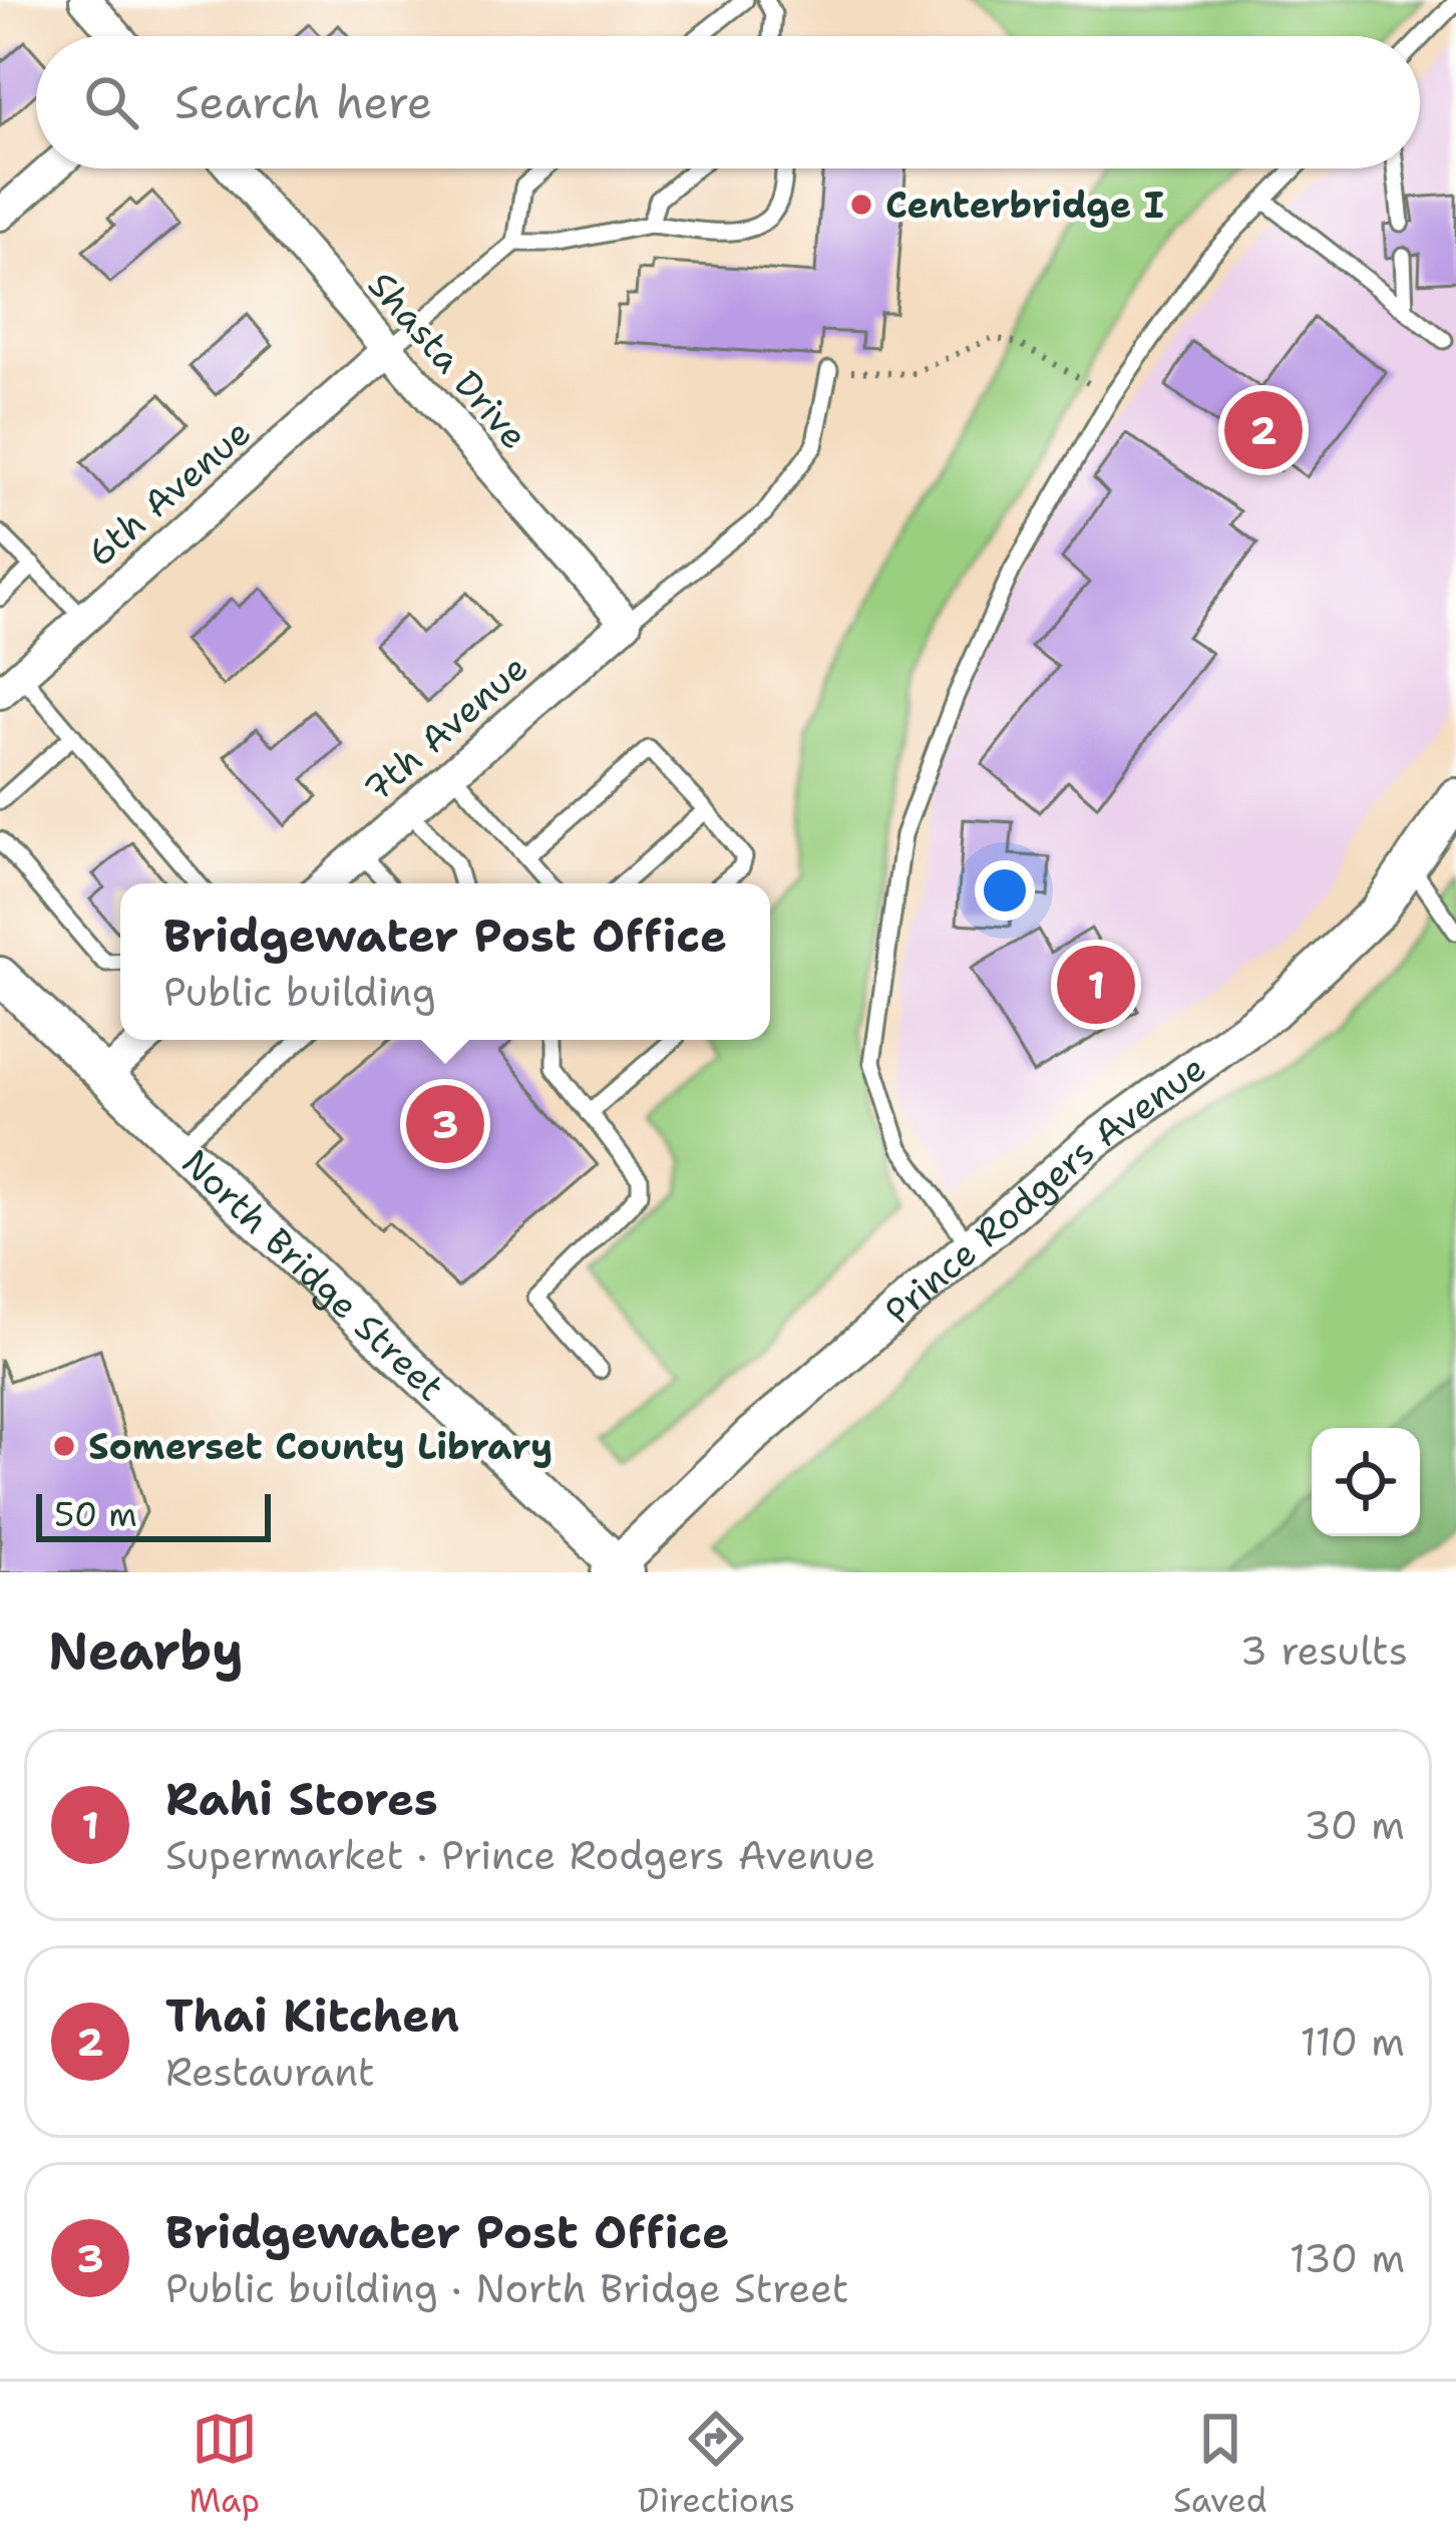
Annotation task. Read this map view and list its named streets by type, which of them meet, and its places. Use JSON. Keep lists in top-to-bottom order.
{
  "streets": {
    "street": [
      "Shasta Drive",
      "6th Avenue",
      "7th Avenue",
      "Prince Rodgers Avenue",
      "North Bridge Street"
    ]
  },
  "crossings": [
    ["Shasta Drive", "6th Avenue"],
    ["Shasta Drive", "7th Avenue"],
    ["Prince Rodgers Avenue", "North Bridge Street"]
  ],
  "places": ["Centerbridge I", "Somerset County Library"],
  "scale_bar": "50 m",
  "page": {
    "search": "Search here",
    "pins": ["2", "1", "3"],
    "popup": ["Bridgewater Post Office", "Public building"],
    "scale": "50 m",
    "heading": ["Nearby", "3 results"],
    "list": [
      {
        "mark": "1",
        "name": "Rahi Stores",
        "note": "Supermarket · Prince Rodgers Avenue",
        "value": "30 m"
      },
      {
        "mark": "2",
        "name": "Thai Kitchen",
        "note": "Restaurant",
        "value": "110 m"
      },
      {
        "mark": "3",
        "name": "Bridgewater Post Office",
        "note": "Public building · North Bridge Street",
        "value": "130 m"
      }
    ],
    "nav": ["Map", "Directions", "Saved"]
  }
}
